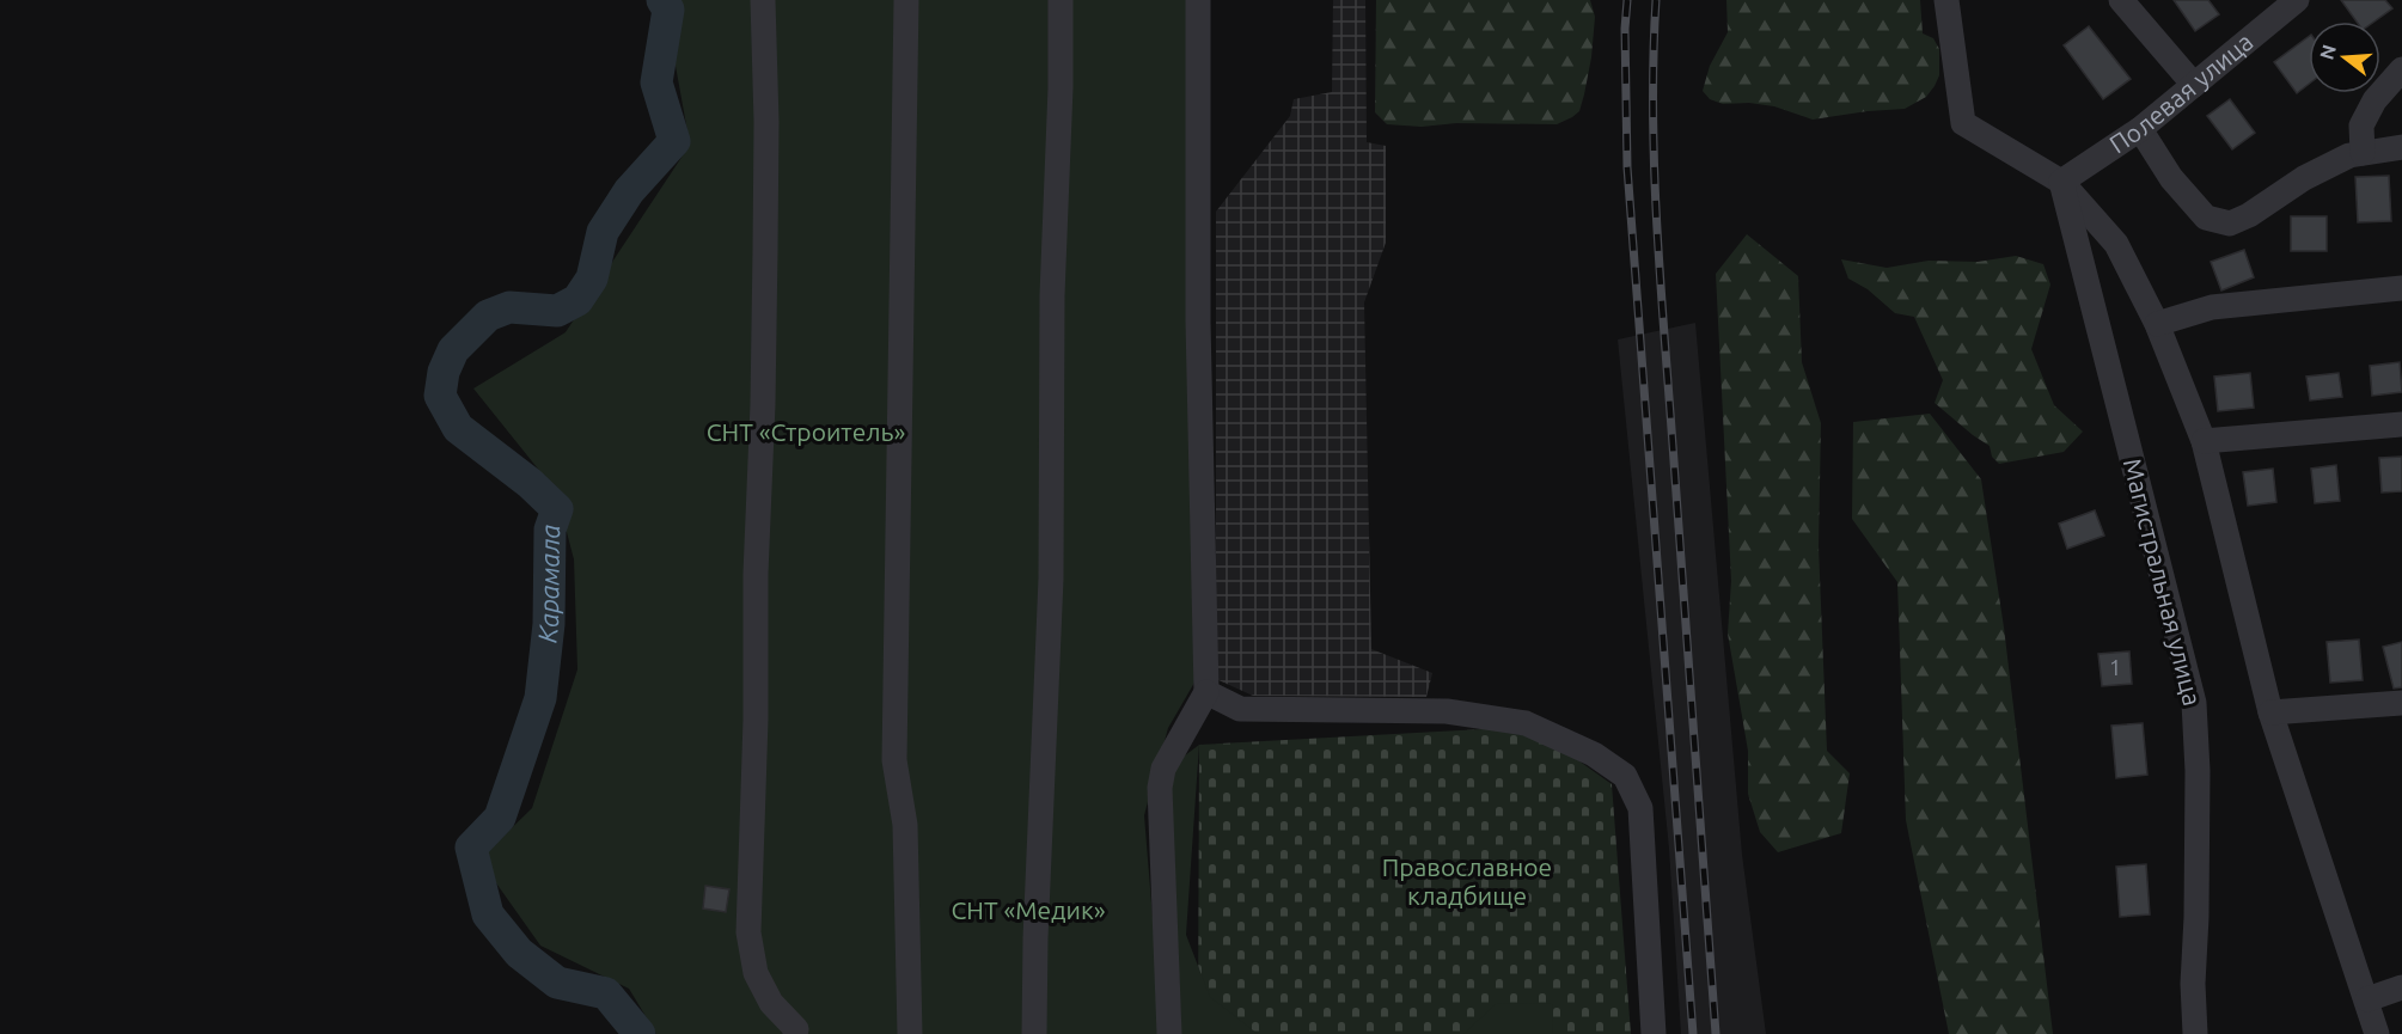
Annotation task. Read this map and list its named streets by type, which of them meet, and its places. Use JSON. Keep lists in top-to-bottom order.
{
  "streets": {
    "street": ["Полевая улица", "Магистральная улица"]
  },
  "crossings": [
    ["Полевая улица", "Магистральная улица"]
  ],
  "water": ["Карамала"],
  "parks": ["СНТ «Строитель»", "Православное кладбище", "СНТ «Медик»"],
  "house_numbers": ["1"],
  "north": "left"
}
